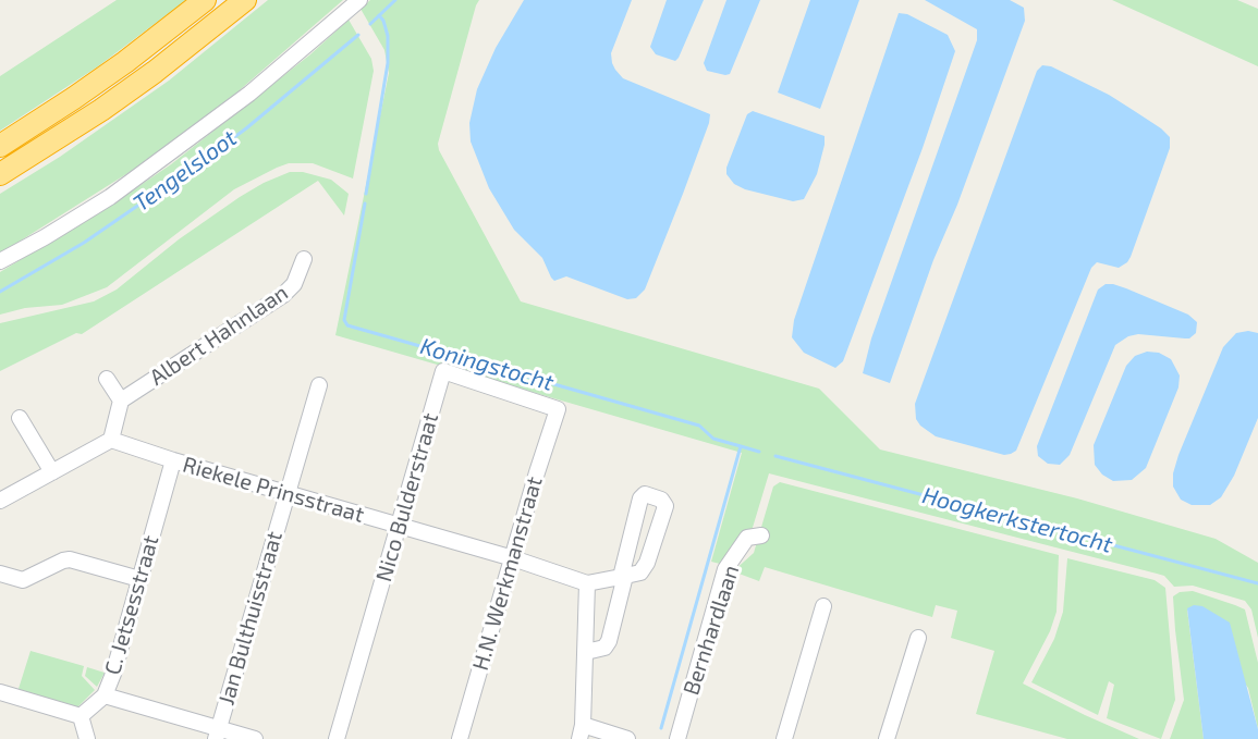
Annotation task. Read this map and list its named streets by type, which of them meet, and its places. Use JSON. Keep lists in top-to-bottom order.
{
  "streets": {
    "street": [
      "Albert Hahnlaan",
      "Riekele Prinsstraat",
      "Nico Bulderstraat",
      "H.N. Werkmanstraat",
      "C. Jetsesstraat",
      "Jan Bulthuisstraat",
      "Bernhardlaan"
    ]
  },
  "crossings": [
    ["Riekele Prinsstraat", "Nico Bulderstraat"],
    ["Riekele Prinsstraat", "H.N. Werkmanstraat"],
    ["Riekele Prinsstraat", "C. Jetsesstraat"],
    ["Riekele Prinsstraat", "Jan Bulthuisstraat"],
    ["Nico Bulderstraat", "H.N. Werkmanstraat"]
  ],
  "water": ["Tengelsloot", "Koningstocht", "Hoogkerkstertocht"]
}
